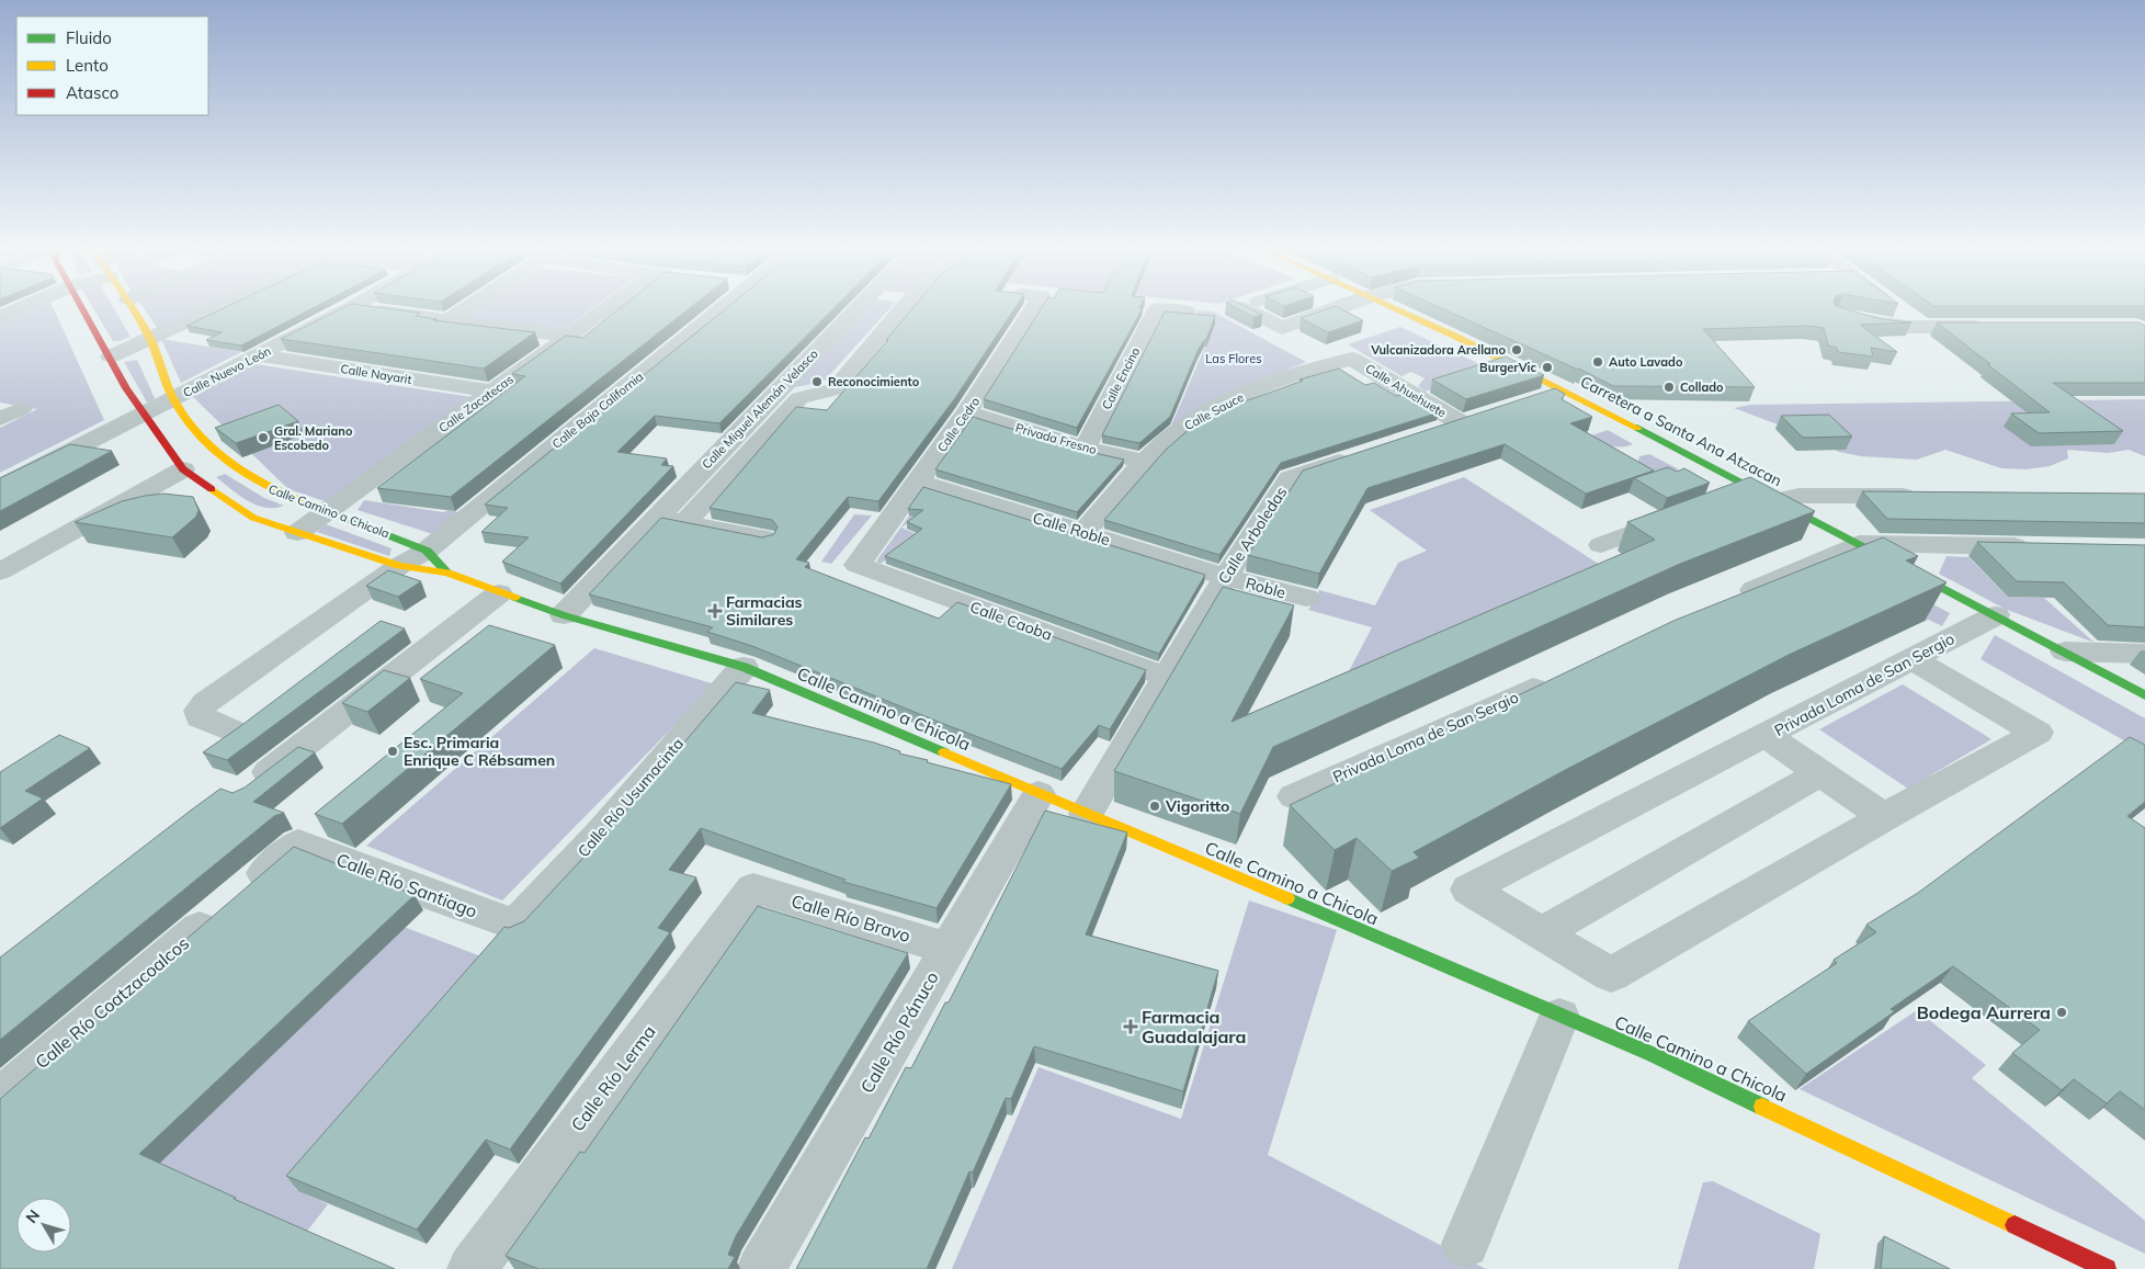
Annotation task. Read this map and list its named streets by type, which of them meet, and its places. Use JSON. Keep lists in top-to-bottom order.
{
  "streets": {
    "street": [
      "Calle Nuevo León",
      "Calle Nayarit",
      "Calle Encino",
      "Calle Ahuehuete",
      "Calle Zacatecas",
      "Calle Miguel Alemán Velasco",
      "Calle Baja California",
      "Calle Sauce",
      "Calle Cedro",
      "Carretera a Santa Ana Atzacan",
      "Privada Fresno",
      "Calle Camino a Chicola",
      "Calle Roble",
      "Calle Arboledas",
      "Roble",
      "Calle Caoba",
      "Privada Loma de San Sergio",
      "Calle Río Usumacinta",
      "Calle Río Santiago",
      "Calle Río Bravo",
      "Calle Río Coatzacoalcos",
      "Calle Río Pánuco",
      "Calle Río Lerma"
    ]
  },
  "crossings": [
    ["Calle Nuevo León", "Calle Nayarit"],
    ["Calle Nuevo León", "Calle Camino a Chicola"],
    ["Calle Nayarit", "Calle Zacatecas"],
    ["Calle Encino", "Privada Fresno"],
    ["Calle Ahuehuete", "Calle Sauce"],
    ["Calle Zacatecas", "Calle Camino a Chicola"],
    ["Calle Miguel Alemán Velasco", "Calle Camino a Chicola"],
    ["Calle Baja California", "Calle Camino a Chicola"],
    ["Calle Sauce", "Privada Fresno"],
    ["Calle Sauce", "Calle Roble"],
    ["Calle Cedro", "Privada Fresno"],
    ["Calle Cedro", "Calle Roble"],
    ["Calle Cedro", "Calle Caoba"],
    ["Carretera a Santa Ana Atzacan", "Privada Loma de San Sergio"],
    ["Calle Camino a Chicola", "Calle Arboledas"],
    ["Calle Camino a Chicola", "Calle Río Usumacinta"],
    ["Calle Camino a Chicola", "Calle Río Pánuco"],
    ["Calle Roble", "Calle Arboledas"],
    ["Calle Roble", "Roble"],
    ["Calle Arboledas", "Roble"],
    ["Calle Arboledas", "Calle Caoba"],
    ["Calle Río Usumacinta", "Calle Río Santiago"],
    ["Calle Río Santiago", "Calle Río Coatzacoalcos"],
    ["Calle Río Bravo", "Calle Río Pánuco"],
    ["Calle Río Bravo", "Calle Río Lerma"]
  ],
  "parks": ["Las Flores"],
  "places": {
    "other": [
      "Vulcanizadora Arellano",
      "Auto Lavado",
      "BurgerVic",
      "Reconocimiento",
      "Collado",
      "Gral. Mariano Escobedo",
      "Esc. Primaria Enrique C Rébsamen",
      "Vigoritto",
      "Bodega Aurrera"
    ],
    "health": ["Farmacias Similares", "Farmacia Guadalajara"]
  },
  "legend": ["Fluido", "Lento", "Atasco"],
  "north": "top left"
}
